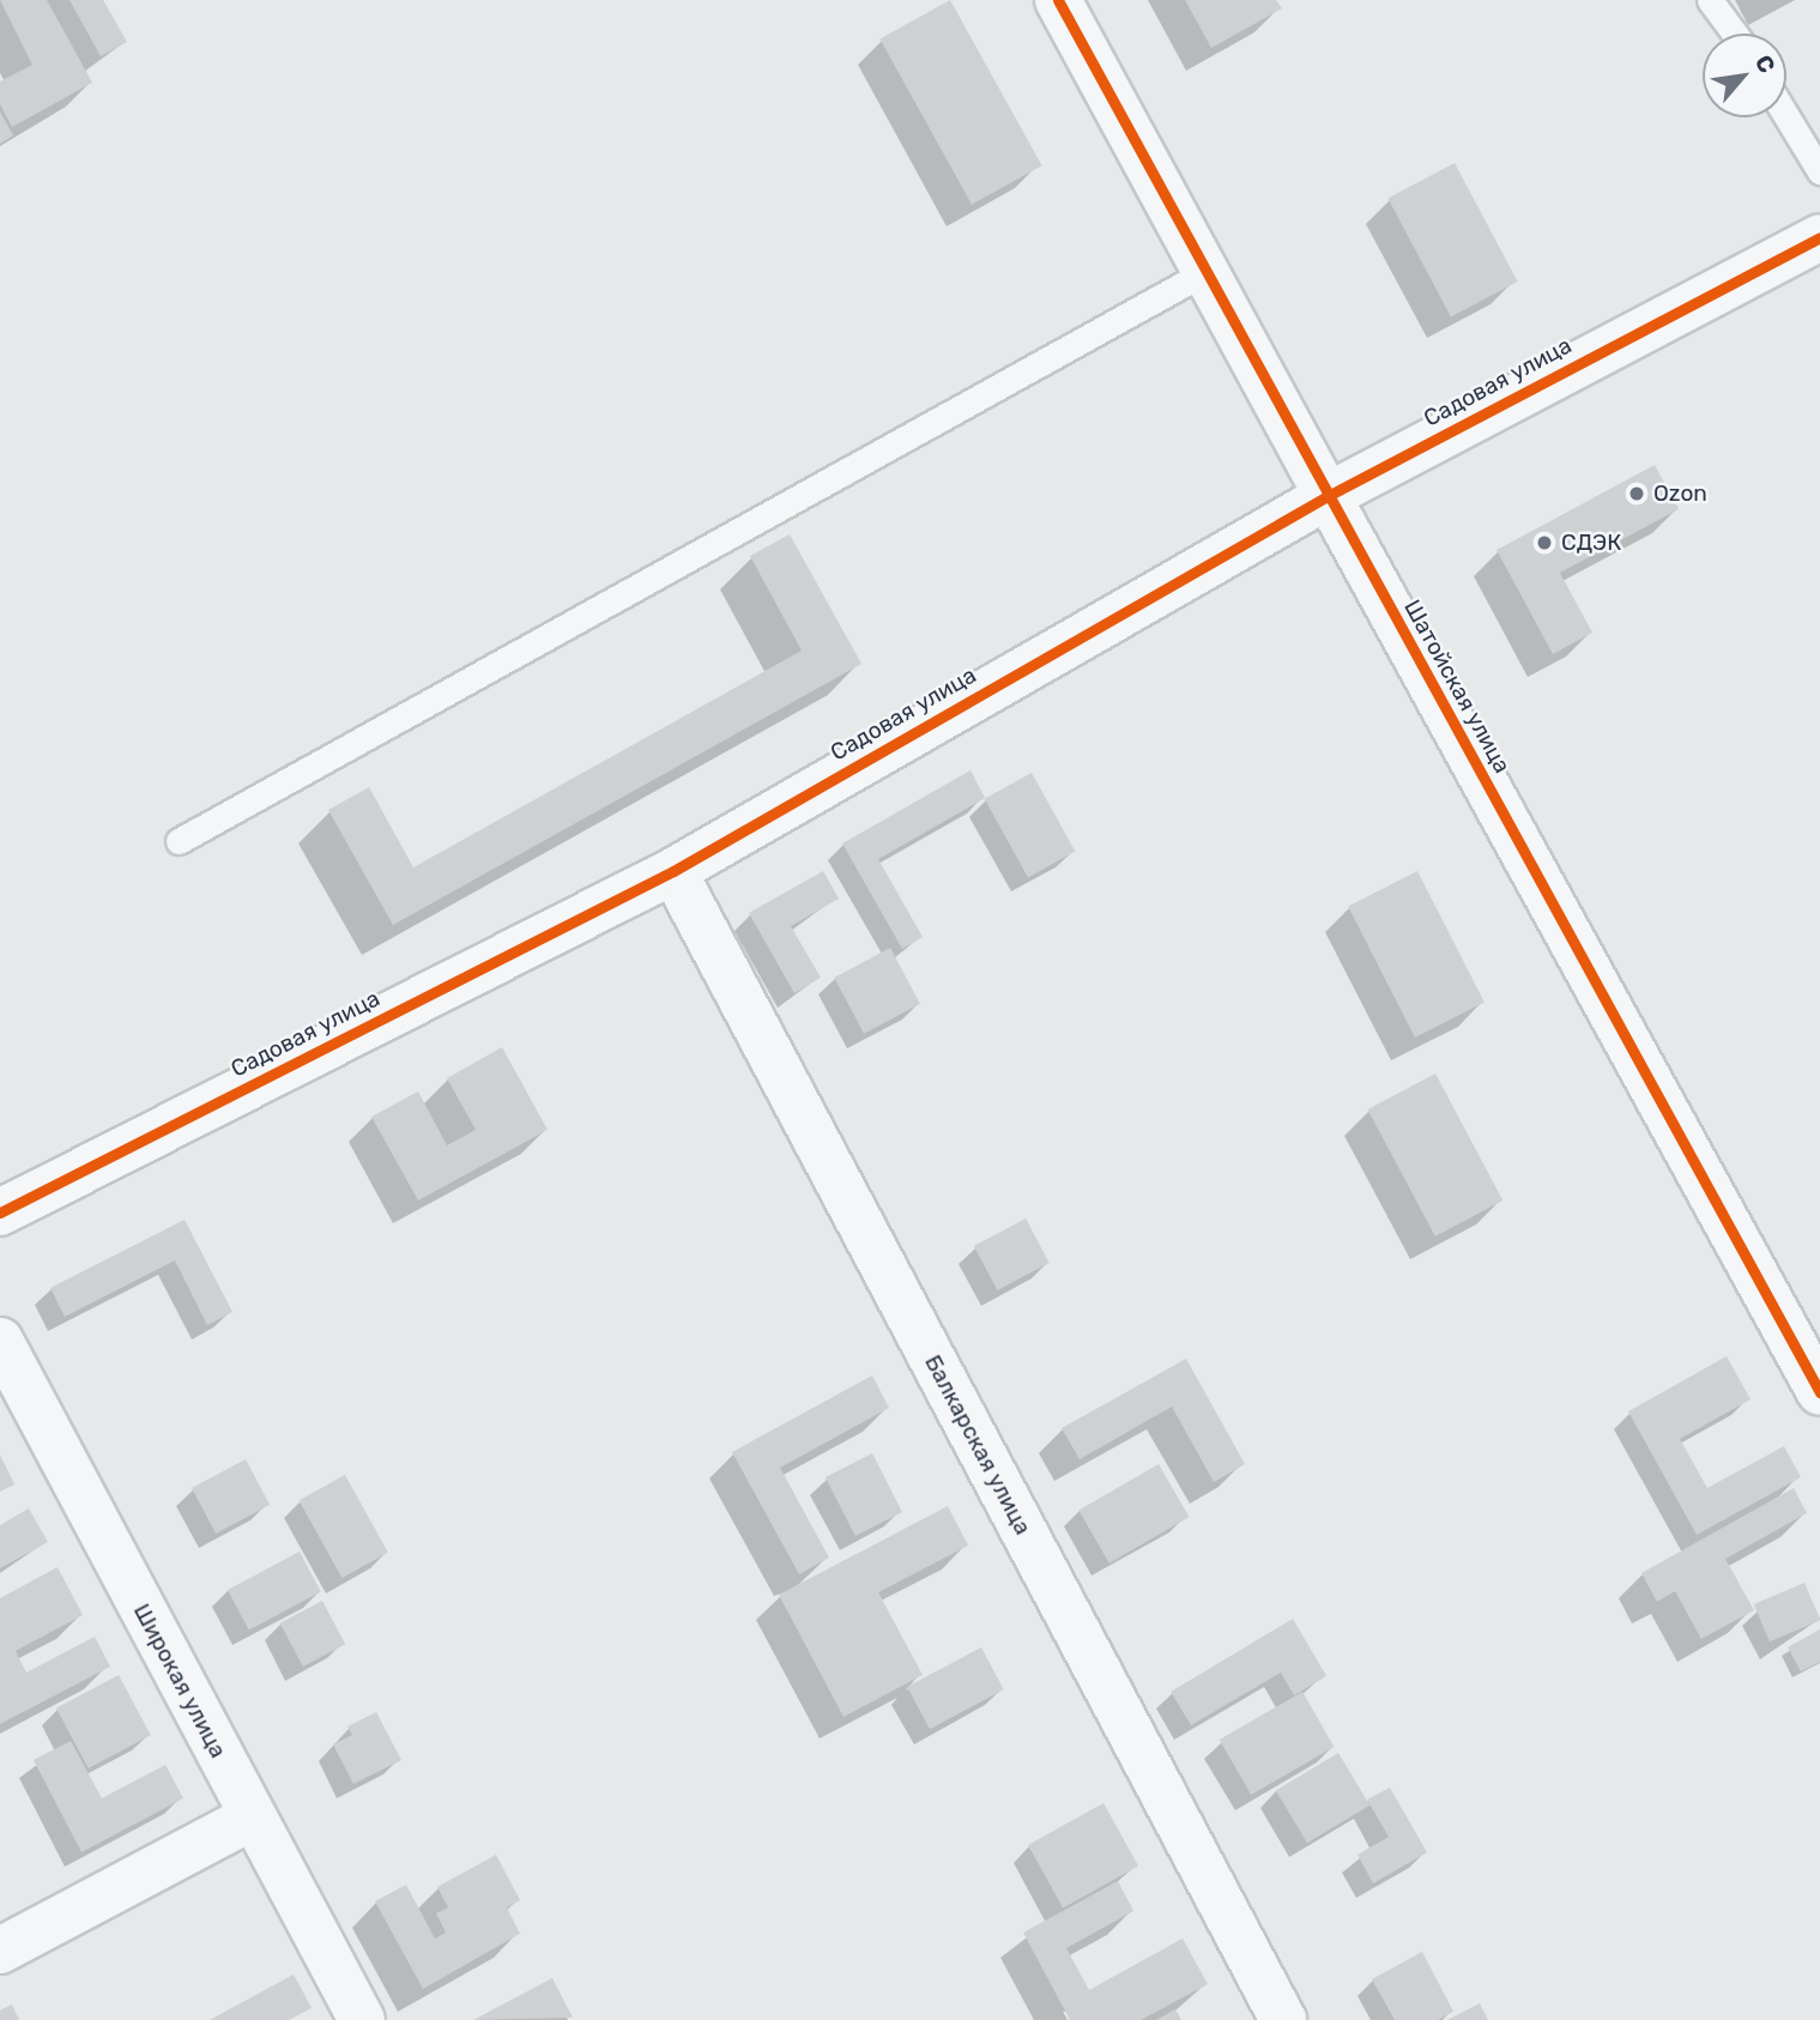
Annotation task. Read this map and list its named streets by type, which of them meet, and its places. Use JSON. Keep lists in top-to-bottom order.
{
  "streets": {
    "street": [
      "Садовая улица",
      "Шатойская улица",
      "Балкарская улица",
      "Широкая улица"
    ]
  },
  "crossings": [
    ["Садовая улица", "Шатойская улица"],
    ["Садовая улица", "Балкарская улица"]
  ],
  "places": ["Ozon", "СДЭК"],
  "north": "top right"
}
